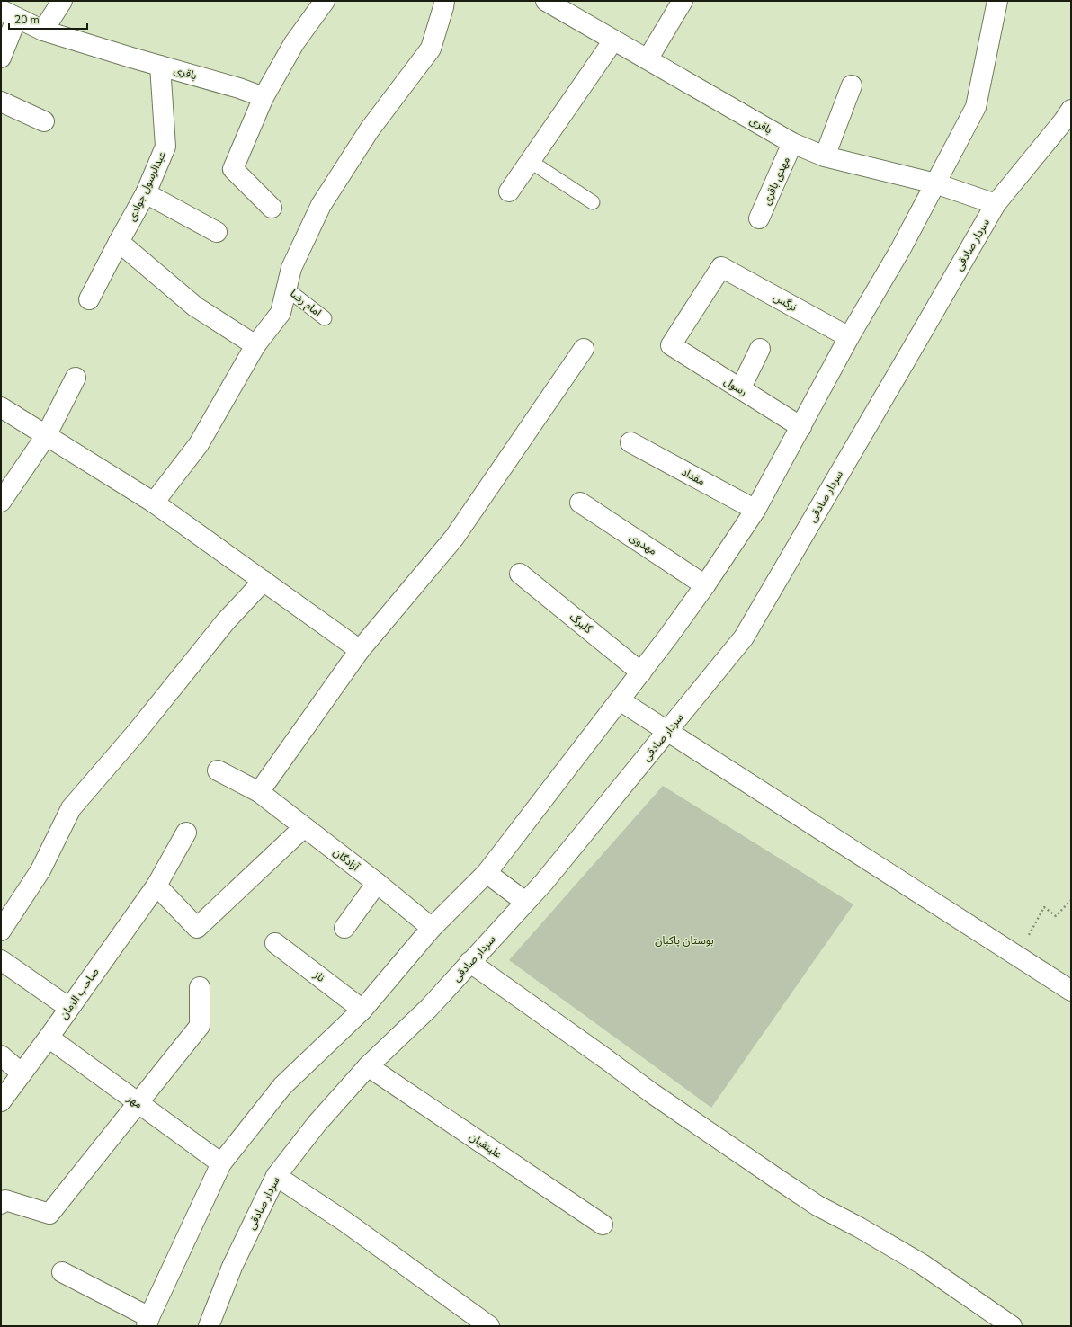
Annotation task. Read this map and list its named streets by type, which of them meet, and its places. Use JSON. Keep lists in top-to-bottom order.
{
  "streets": {
    "street": [
      "باقری",
      "مهدی باقری",
      "عبدالرسول جوادی",
      "سردار صادقی",
      "نرگس",
      "رسول",
      "مقداد",
      "مهدوی",
      "گلبرگ",
      "آزادگان",
      "ناز",
      "صاحب الزمان",
      "مهر",
      "علینقیان"
    ],
    "lane": ["امام رضا"]
  },
  "crossings": [
    ["باقری", "مهدی باقری"],
    ["باقری", "عبدالرسول جوادی"],
    ["باقری", "سردار صادقی"],
    ["سردار صادقی", "علینقیان"],
    ["نرگس", "رسول"],
    ["صاحب الزمان", "مهر"]
  ],
  "parks": ["بوستان پاکبان"],
  "scale_bar": "20 m"
}
